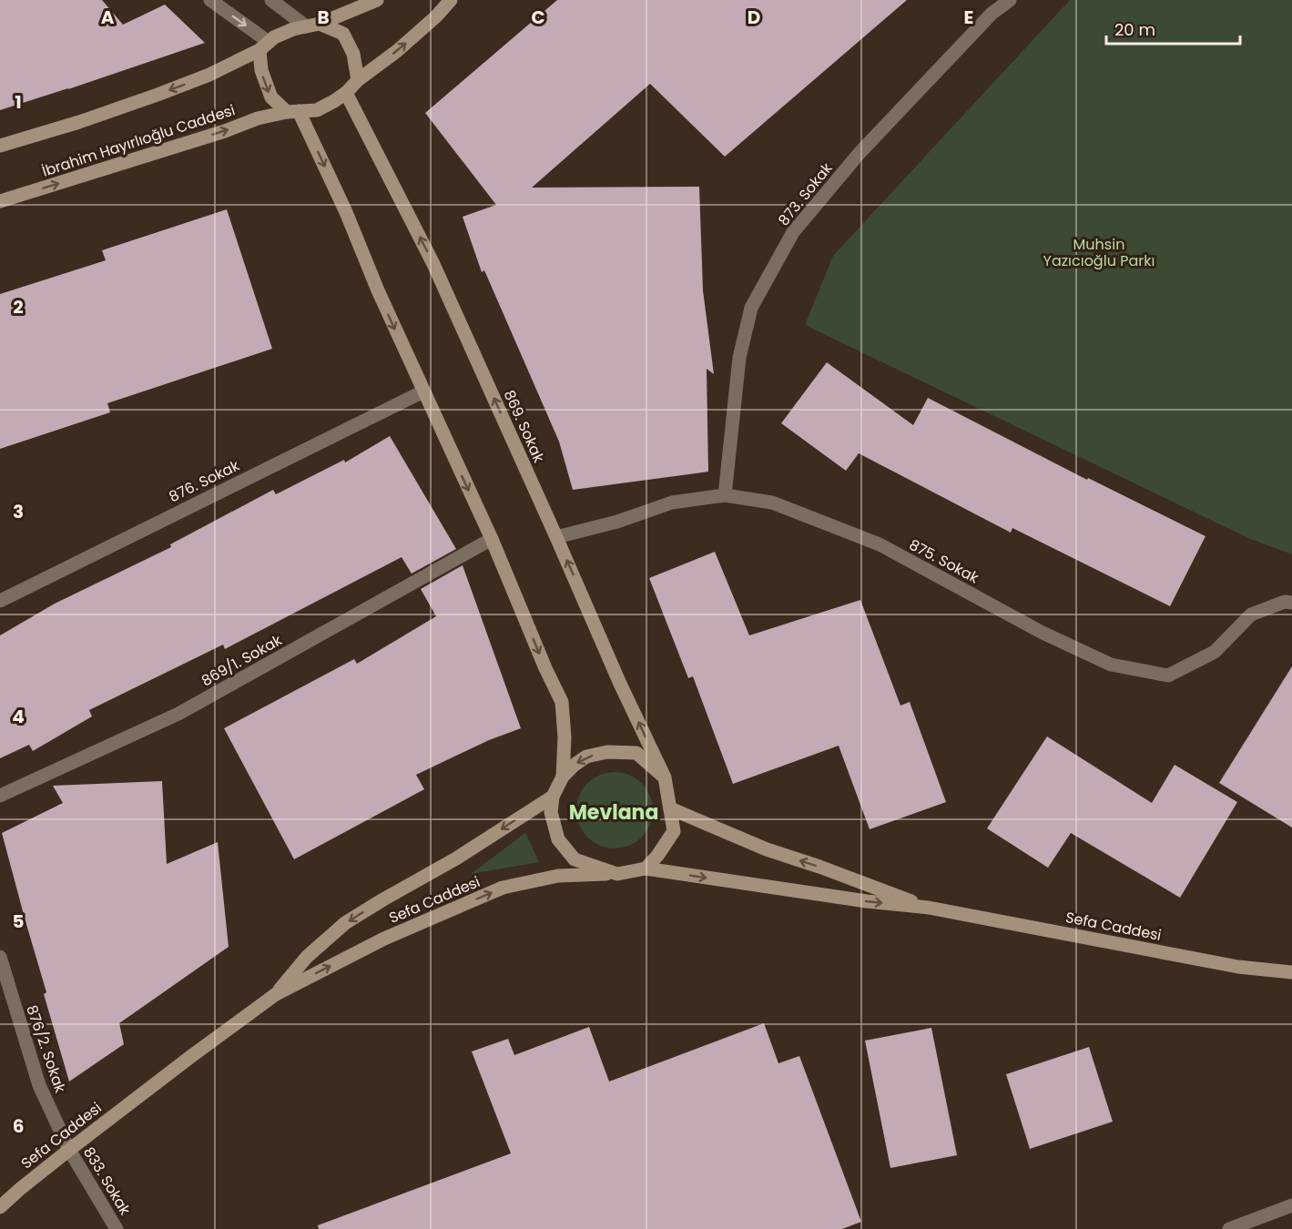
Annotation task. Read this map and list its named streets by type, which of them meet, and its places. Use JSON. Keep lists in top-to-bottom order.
{
  "streets": {
    "street": [
      "İbrahim Hayırlıoğlu Caddesi",
      "873. Sokak",
      "869. Sokak",
      "876. Sokak",
      "875. Sokak",
      "869/1. Sokak",
      "Sefa Caddesi",
      "876/2. Sokak",
      "833. Sokak"
    ]
  },
  "crossings": [
    ["İbrahim Hayırlıoğlu Caddesi", "869. Sokak"],
    ["873. Sokak", "875. Sokak"],
    ["869. Sokak", "875. Sokak"],
    ["869. Sokak", "Sefa Caddesi"],
    ["Sefa Caddesi", "876/2. Sokak"],
    ["Sefa Caddesi", "833. Sokak"],
    ["876/2. Sokak", "833. Sokak"]
  ],
  "districts": ["Mevlana"],
  "parks": ["Muhsin Yazıcıoğlu Parkı"],
  "scale_bar": "20 m",
  "grid": {
    "columns": [
      "A",
      "B",
      "C",
      "D",
      "E"
    ],
    "rows": [
      "1",
      "2",
      "3",
      "4",
      "5",
      "6"
    ]
  }
}
